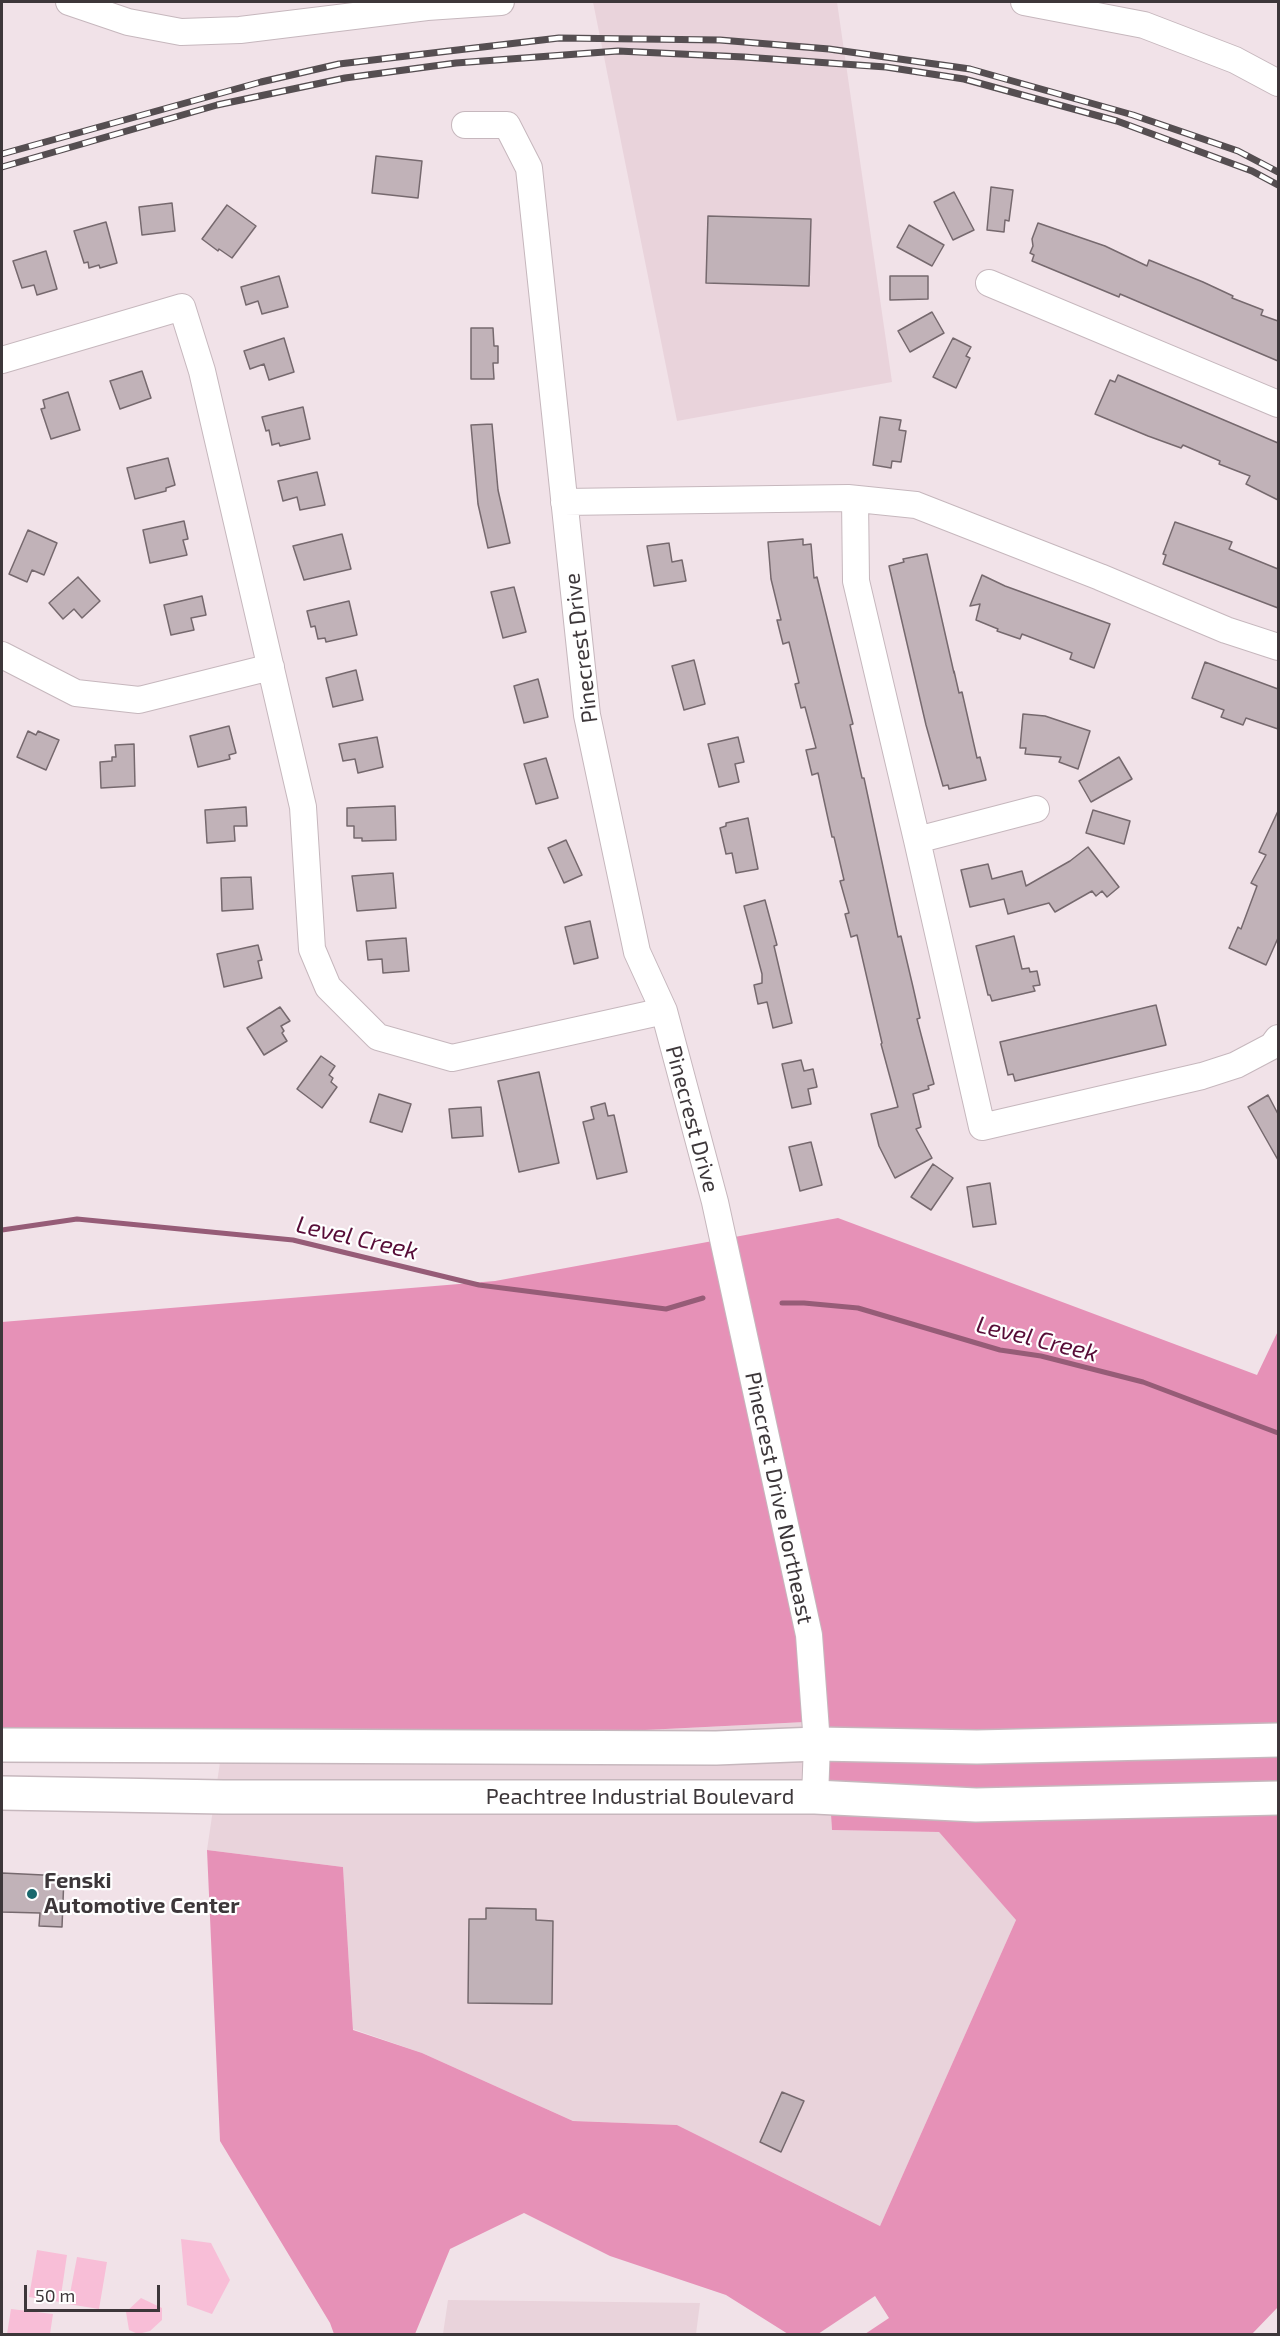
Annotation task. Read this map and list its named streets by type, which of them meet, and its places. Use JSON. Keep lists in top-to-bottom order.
{
  "streets": {
    "highway": ["Peachtree Industrial Boulevard"],
    "street": ["Pinecrest Drive", "Pinecrest Drive Northeast"]
  },
  "crossings": [
    ["Pinecrest Drive", "Pinecrest Drive Northeast"],
    ["Pinecrest Drive Northeast", "Peachtree Industrial Boulevard"]
  ],
  "water": ["Level Creek"],
  "places": ["Fenski Automotive Center"],
  "scale_bar": "50 m"
}
